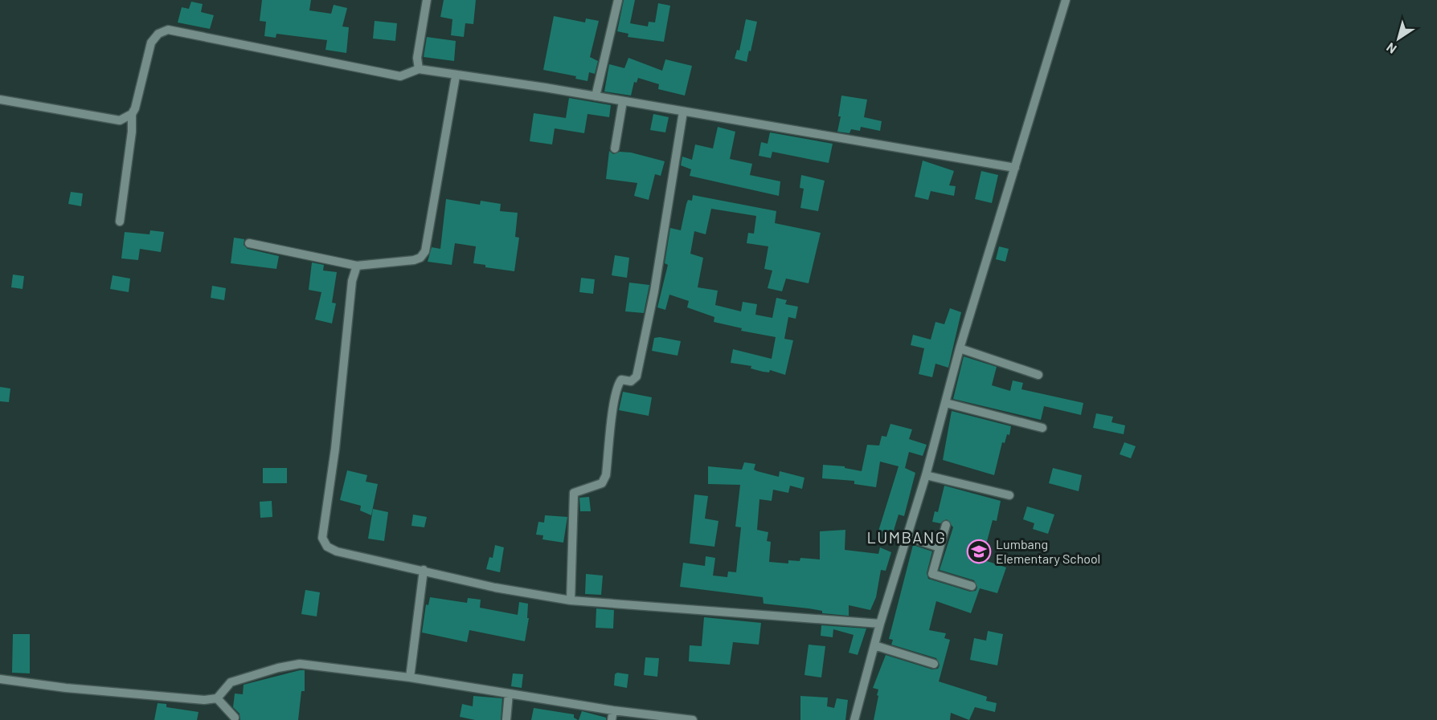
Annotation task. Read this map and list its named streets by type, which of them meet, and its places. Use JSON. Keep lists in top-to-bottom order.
{
  "districts": ["LUMBANG"],
  "places": {
    "school or university": ["Lumbang Elementary School"]
  },
  "north": "bottom left"
}
